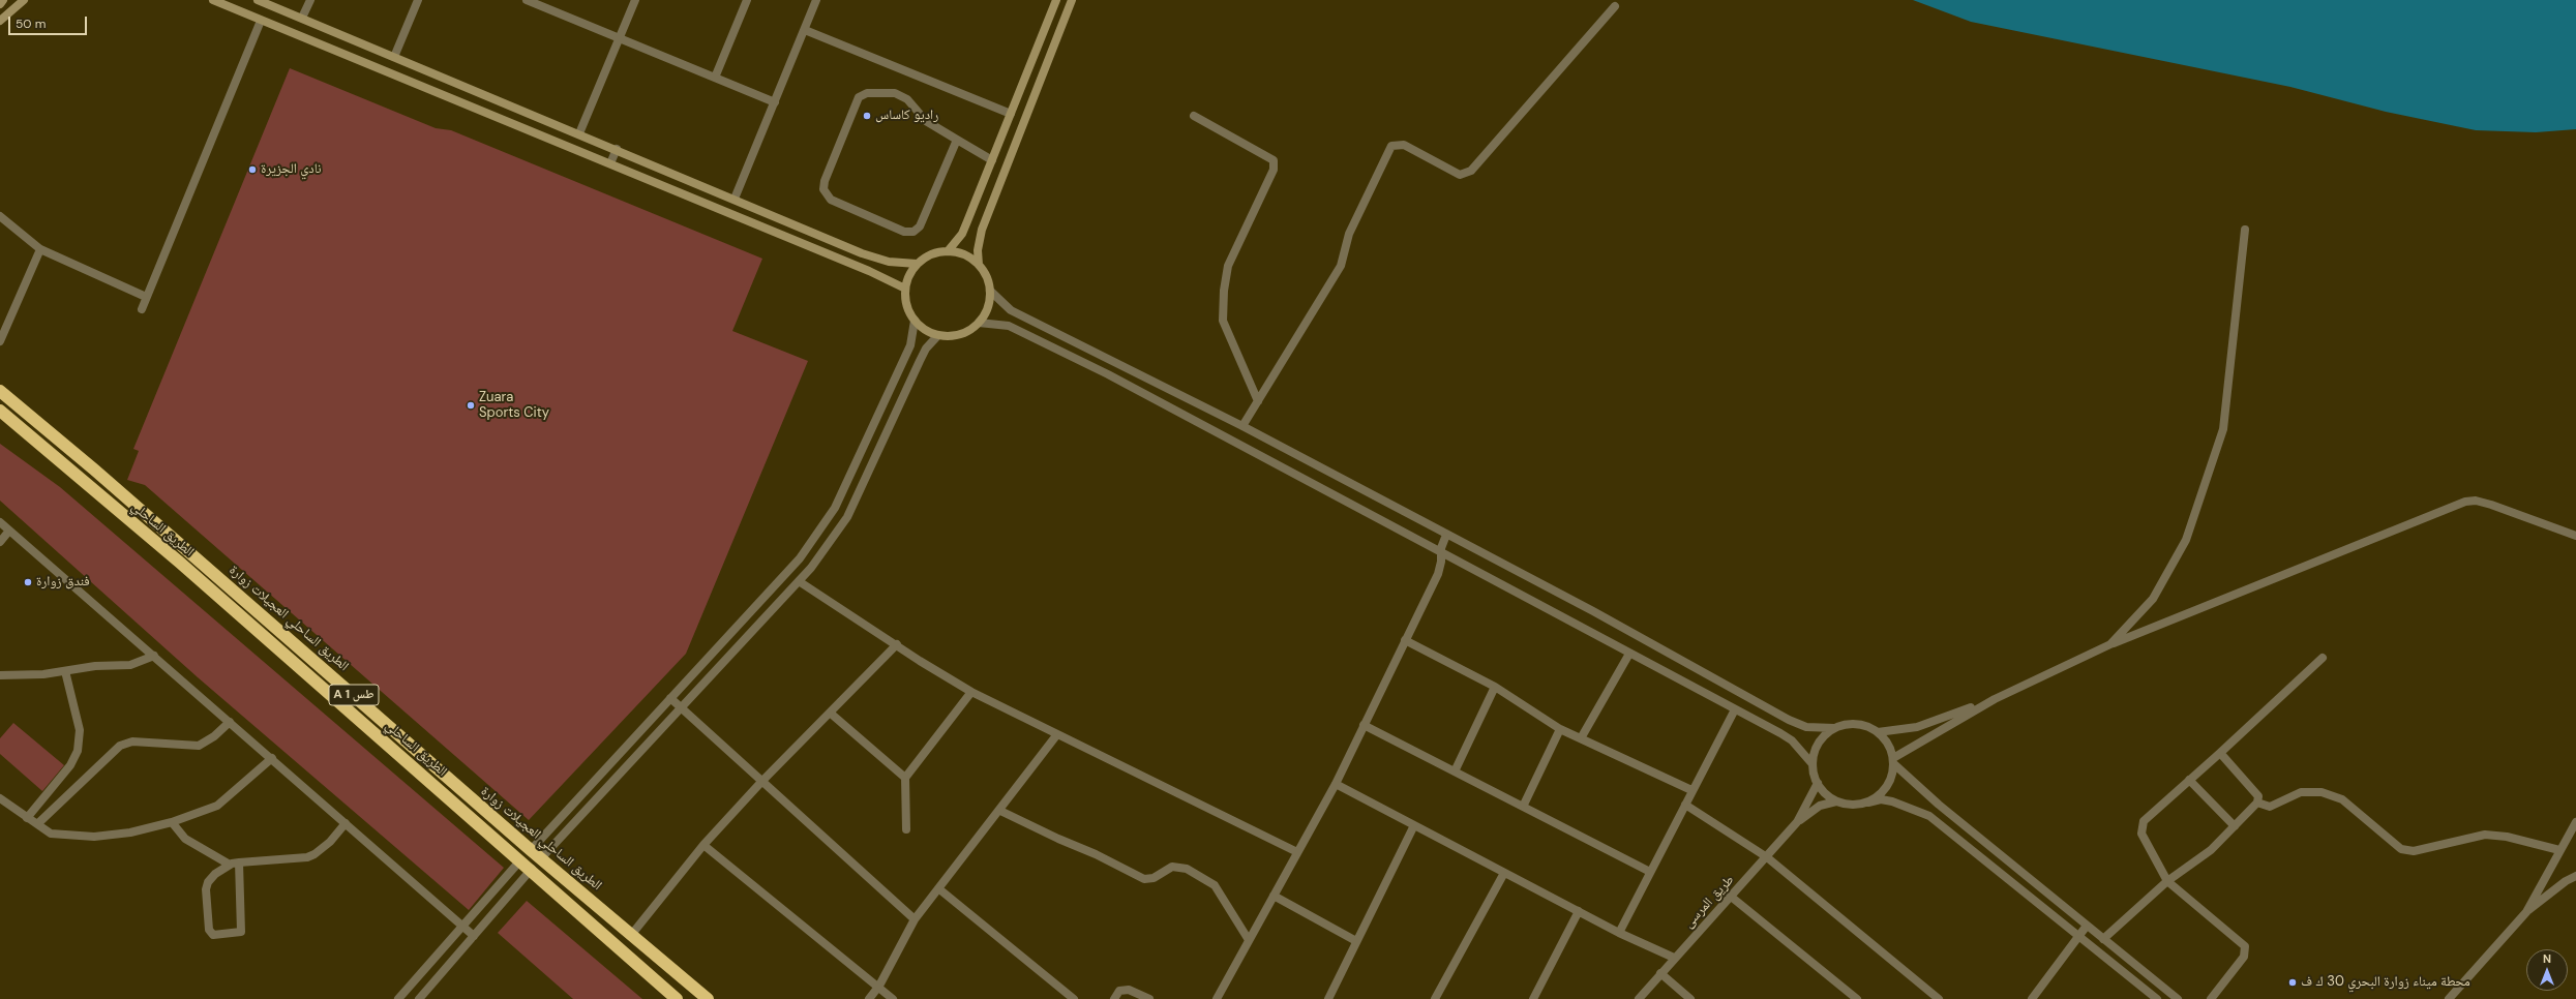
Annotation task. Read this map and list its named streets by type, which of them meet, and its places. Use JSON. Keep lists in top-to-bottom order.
{
  "streets": {
    "highway": ["الطريق الساحلي", "الطريق الساحلي العجيلات زوارة", "A 1 طس"],
    "street": ["طريق المرسى"]
  },
  "places": [
    "راديو كاساس",
    "نادي الجزيرة",
    "Zuara Sports City",
    "فندق زوارة",
    "محطة ميناء زوارة البحري 30 ك ف"
  ],
  "scale_bar": "50 m",
  "north": "top"
}
